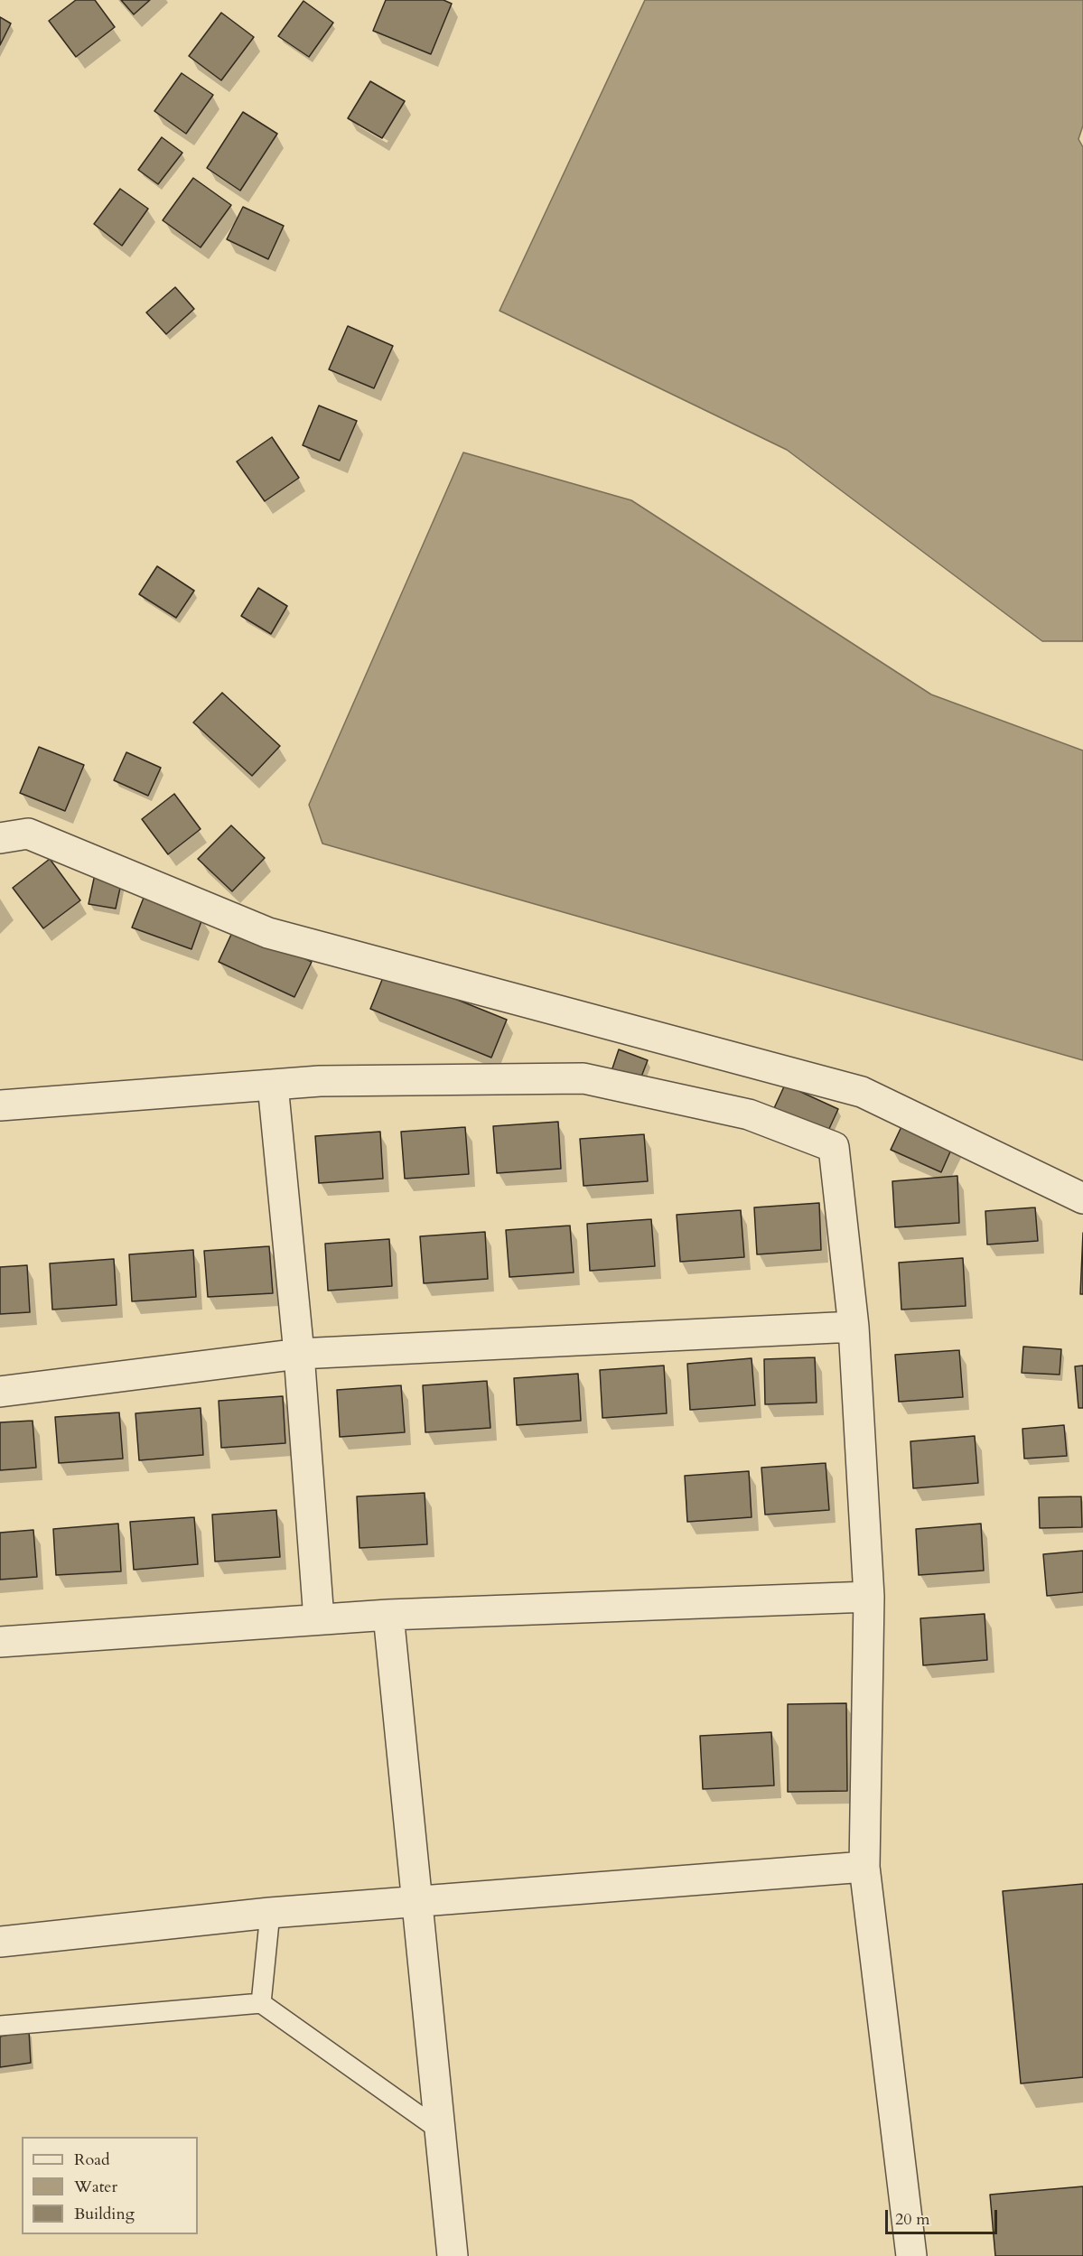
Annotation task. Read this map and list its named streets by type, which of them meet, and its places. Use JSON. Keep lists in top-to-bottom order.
{
  "legend": ["Road", "Water", "Building"],
  "scale_bar": "20 m"
}
